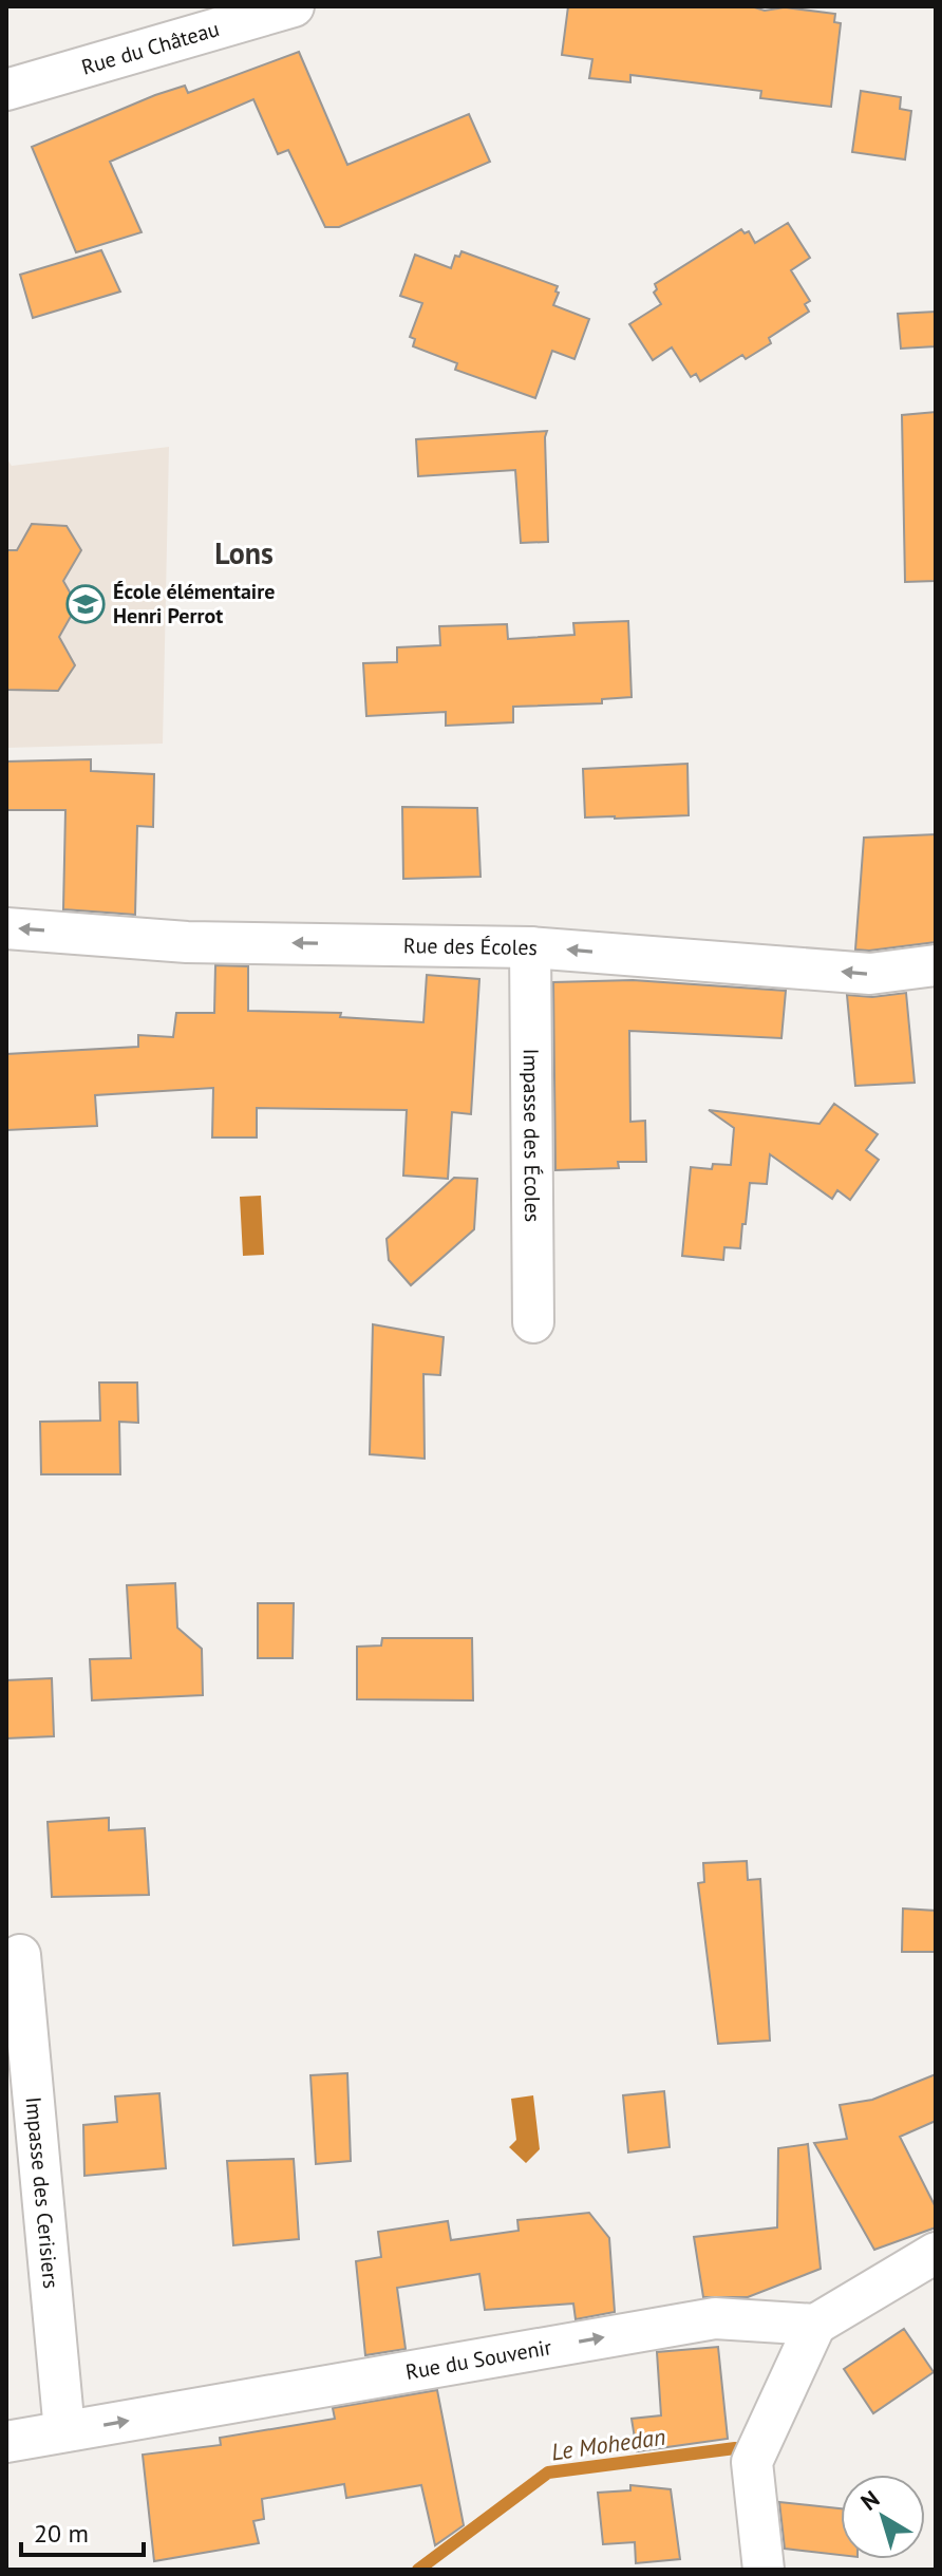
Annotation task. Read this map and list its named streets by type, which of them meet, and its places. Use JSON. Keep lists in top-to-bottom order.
{
  "streets": {
    "street": [
      "Rue du Château",
      "Rue des Écoles",
      "Impasse des Écoles",
      "Impasse des Cerisiers",
      "Rue du Souvenir"
    ]
  },
  "crossings": [
    ["Rue des Écoles", "Impasse des Écoles"],
    ["Impasse des Cerisiers", "Rue du Souvenir"]
  ],
  "one_way": ["Rue des Écoles", "Rue du Souvenir"],
  "districts": ["Lons"],
  "water": ["Le Mohedan"],
  "places": {
    "school or university": ["École élémentaire Henri Perrot"]
  },
  "scale_bar": "20 m",
  "north": "top left"
}
